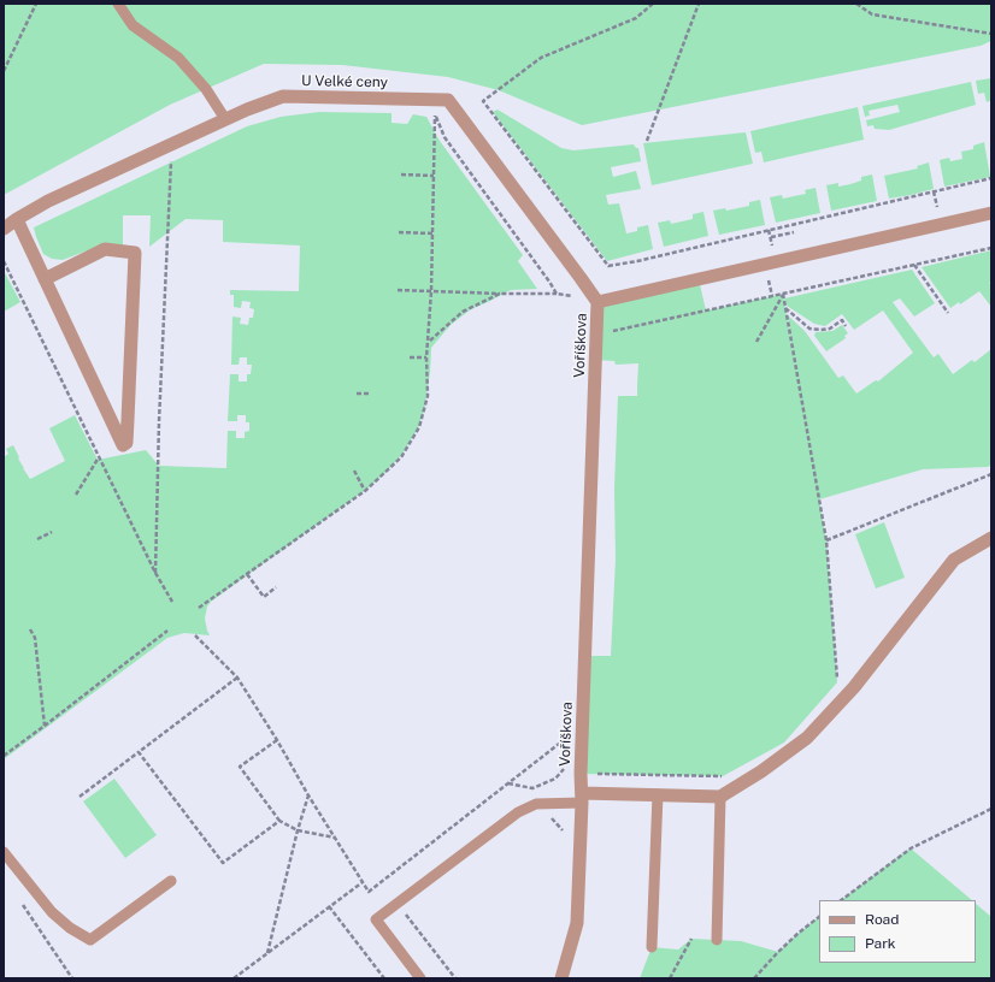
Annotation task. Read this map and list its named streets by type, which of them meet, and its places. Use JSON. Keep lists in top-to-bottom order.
{
  "streets": {
    "street": ["U Velké ceny", "Voříškova"]
  },
  "crossings": [
    ["U Velké ceny", "Voříškova"]
  ],
  "legend": ["Road", "Park"]
}
